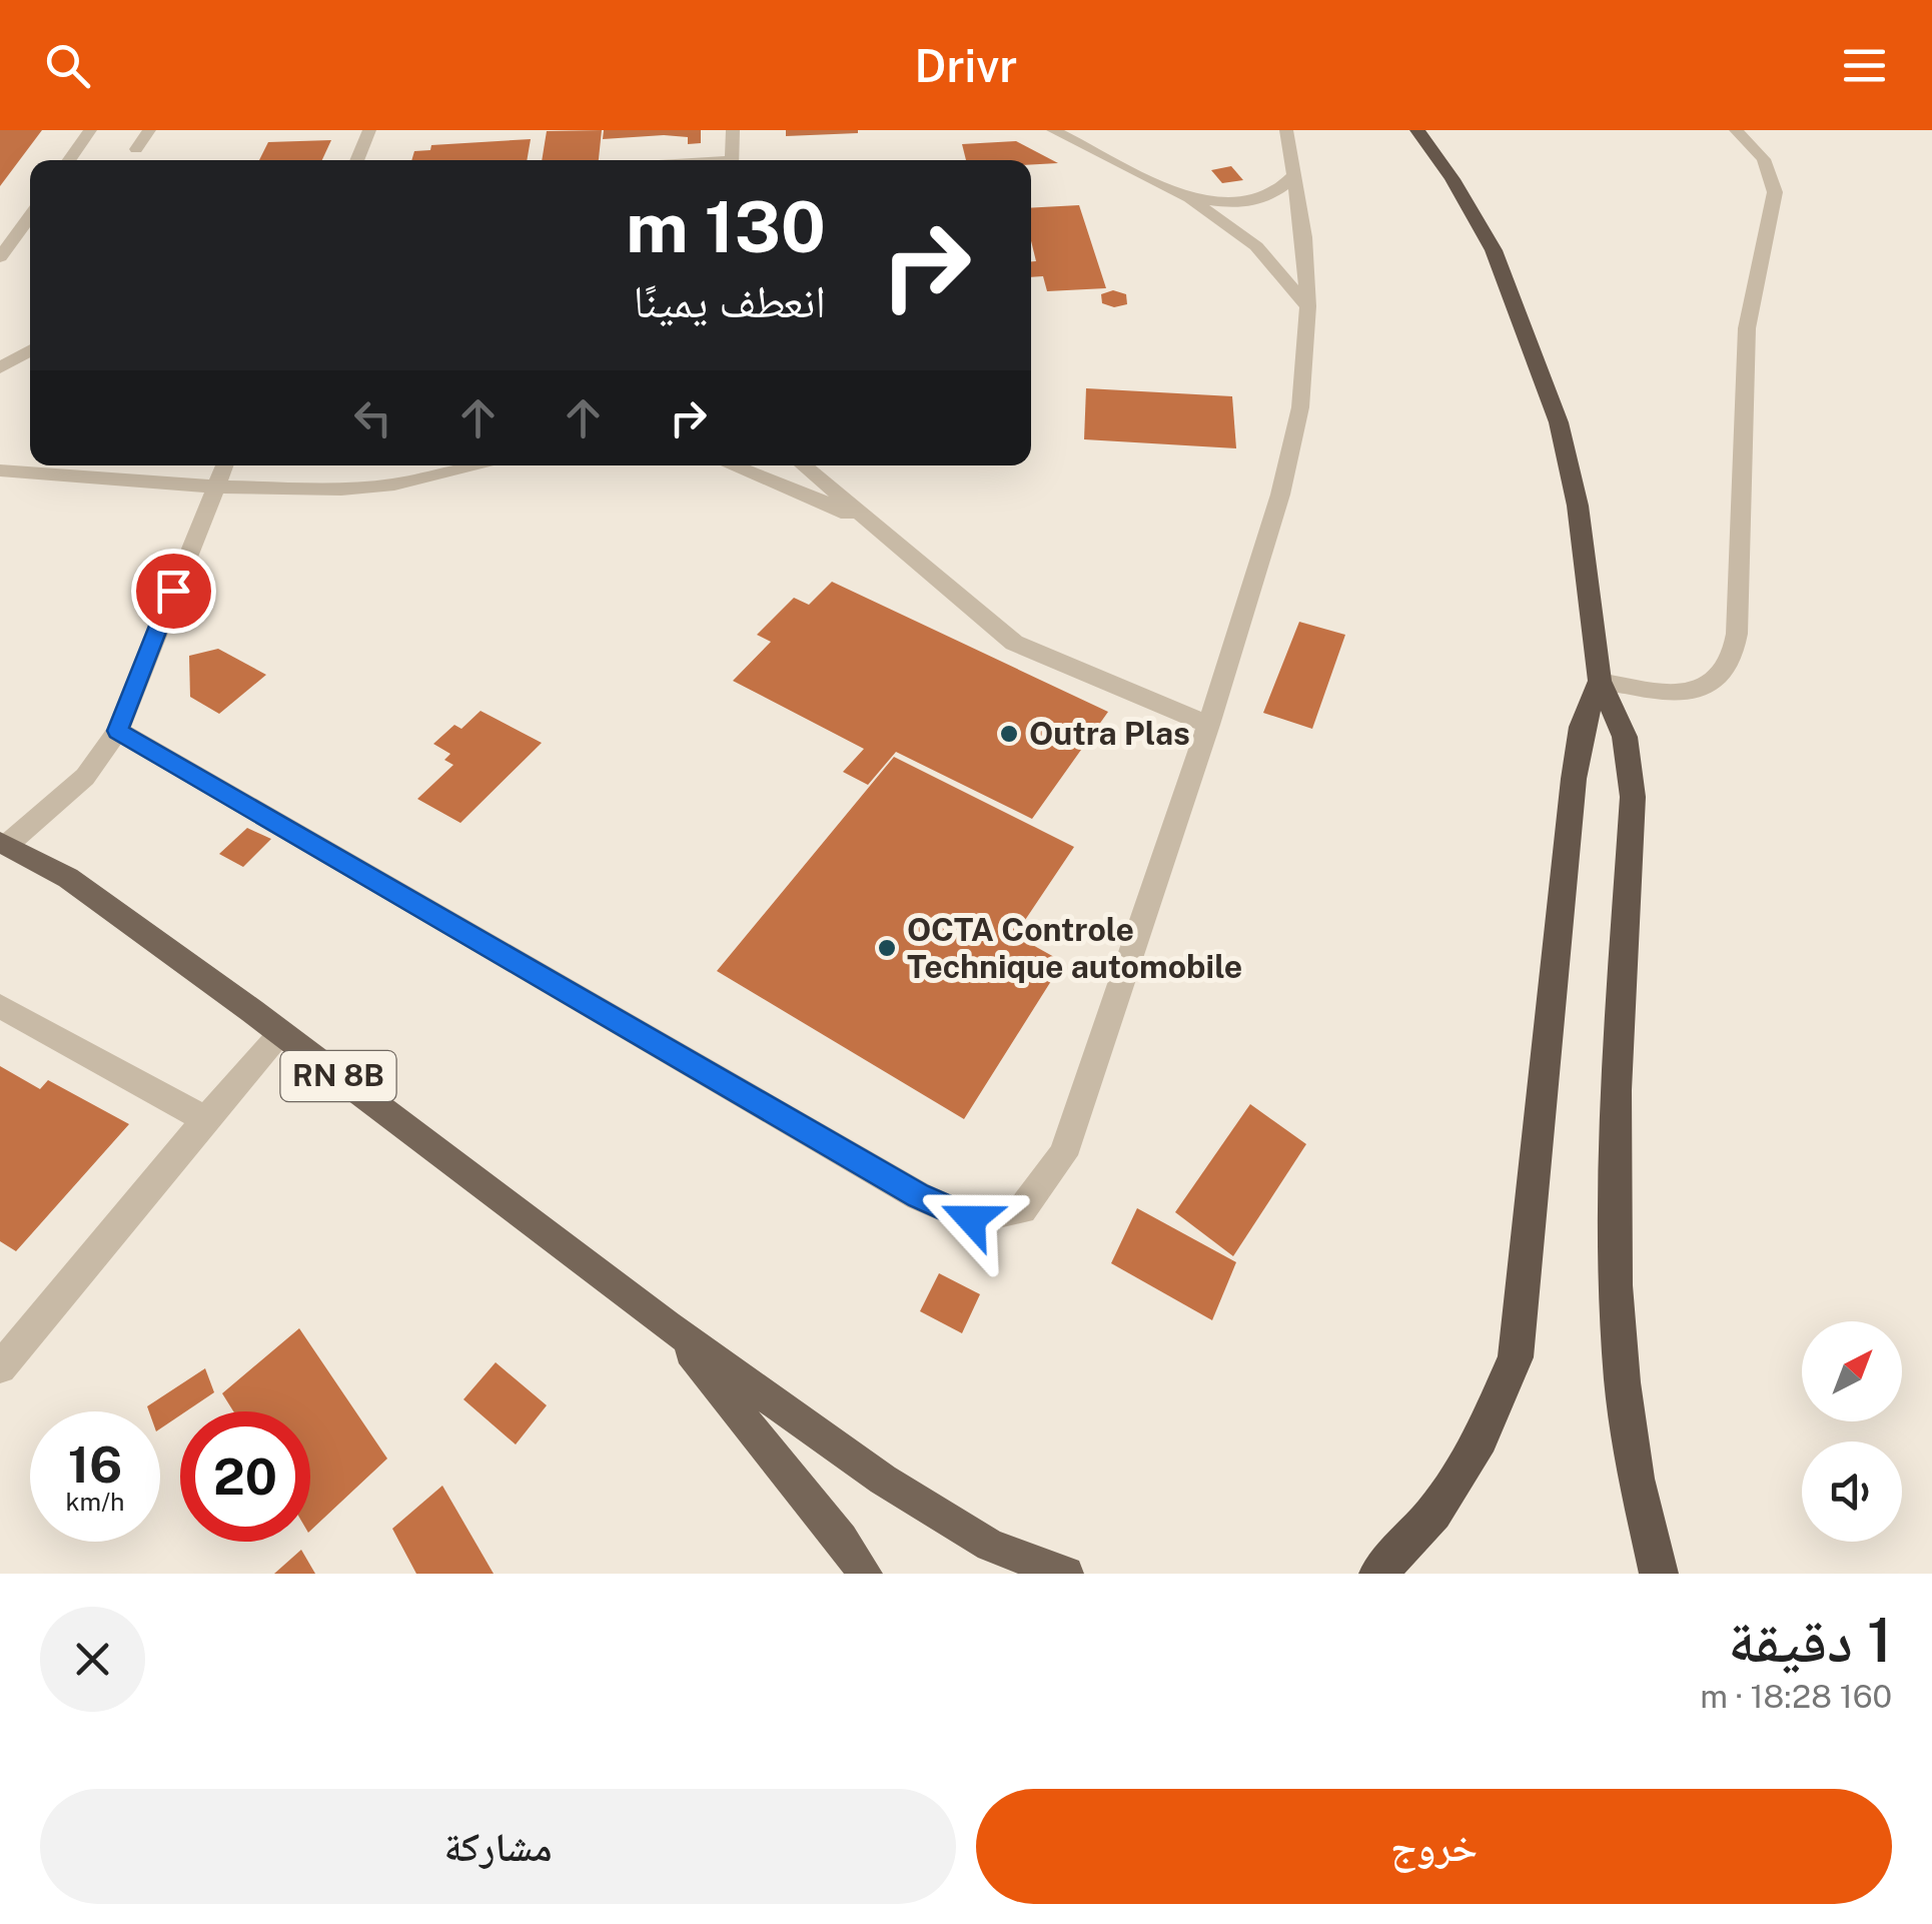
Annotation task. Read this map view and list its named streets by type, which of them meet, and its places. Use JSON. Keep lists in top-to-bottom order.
{
  "streets": {
    "main road": ["RN 8B"]
  },
  "places": ["Outra Plas", "OCTA Controle Technique automobile"],
  "north": "top right",
  "page": {
    "header": "Drivr",
    "turn": ["130 m", "انعطف يمينًا"],
    "speed": "16 km/h",
    "limit": "20",
    "heading": ["1 دقيقة", "160 m · 18:28"],
    "buttons": ["خروج", "مشاركة"]
  }
}
